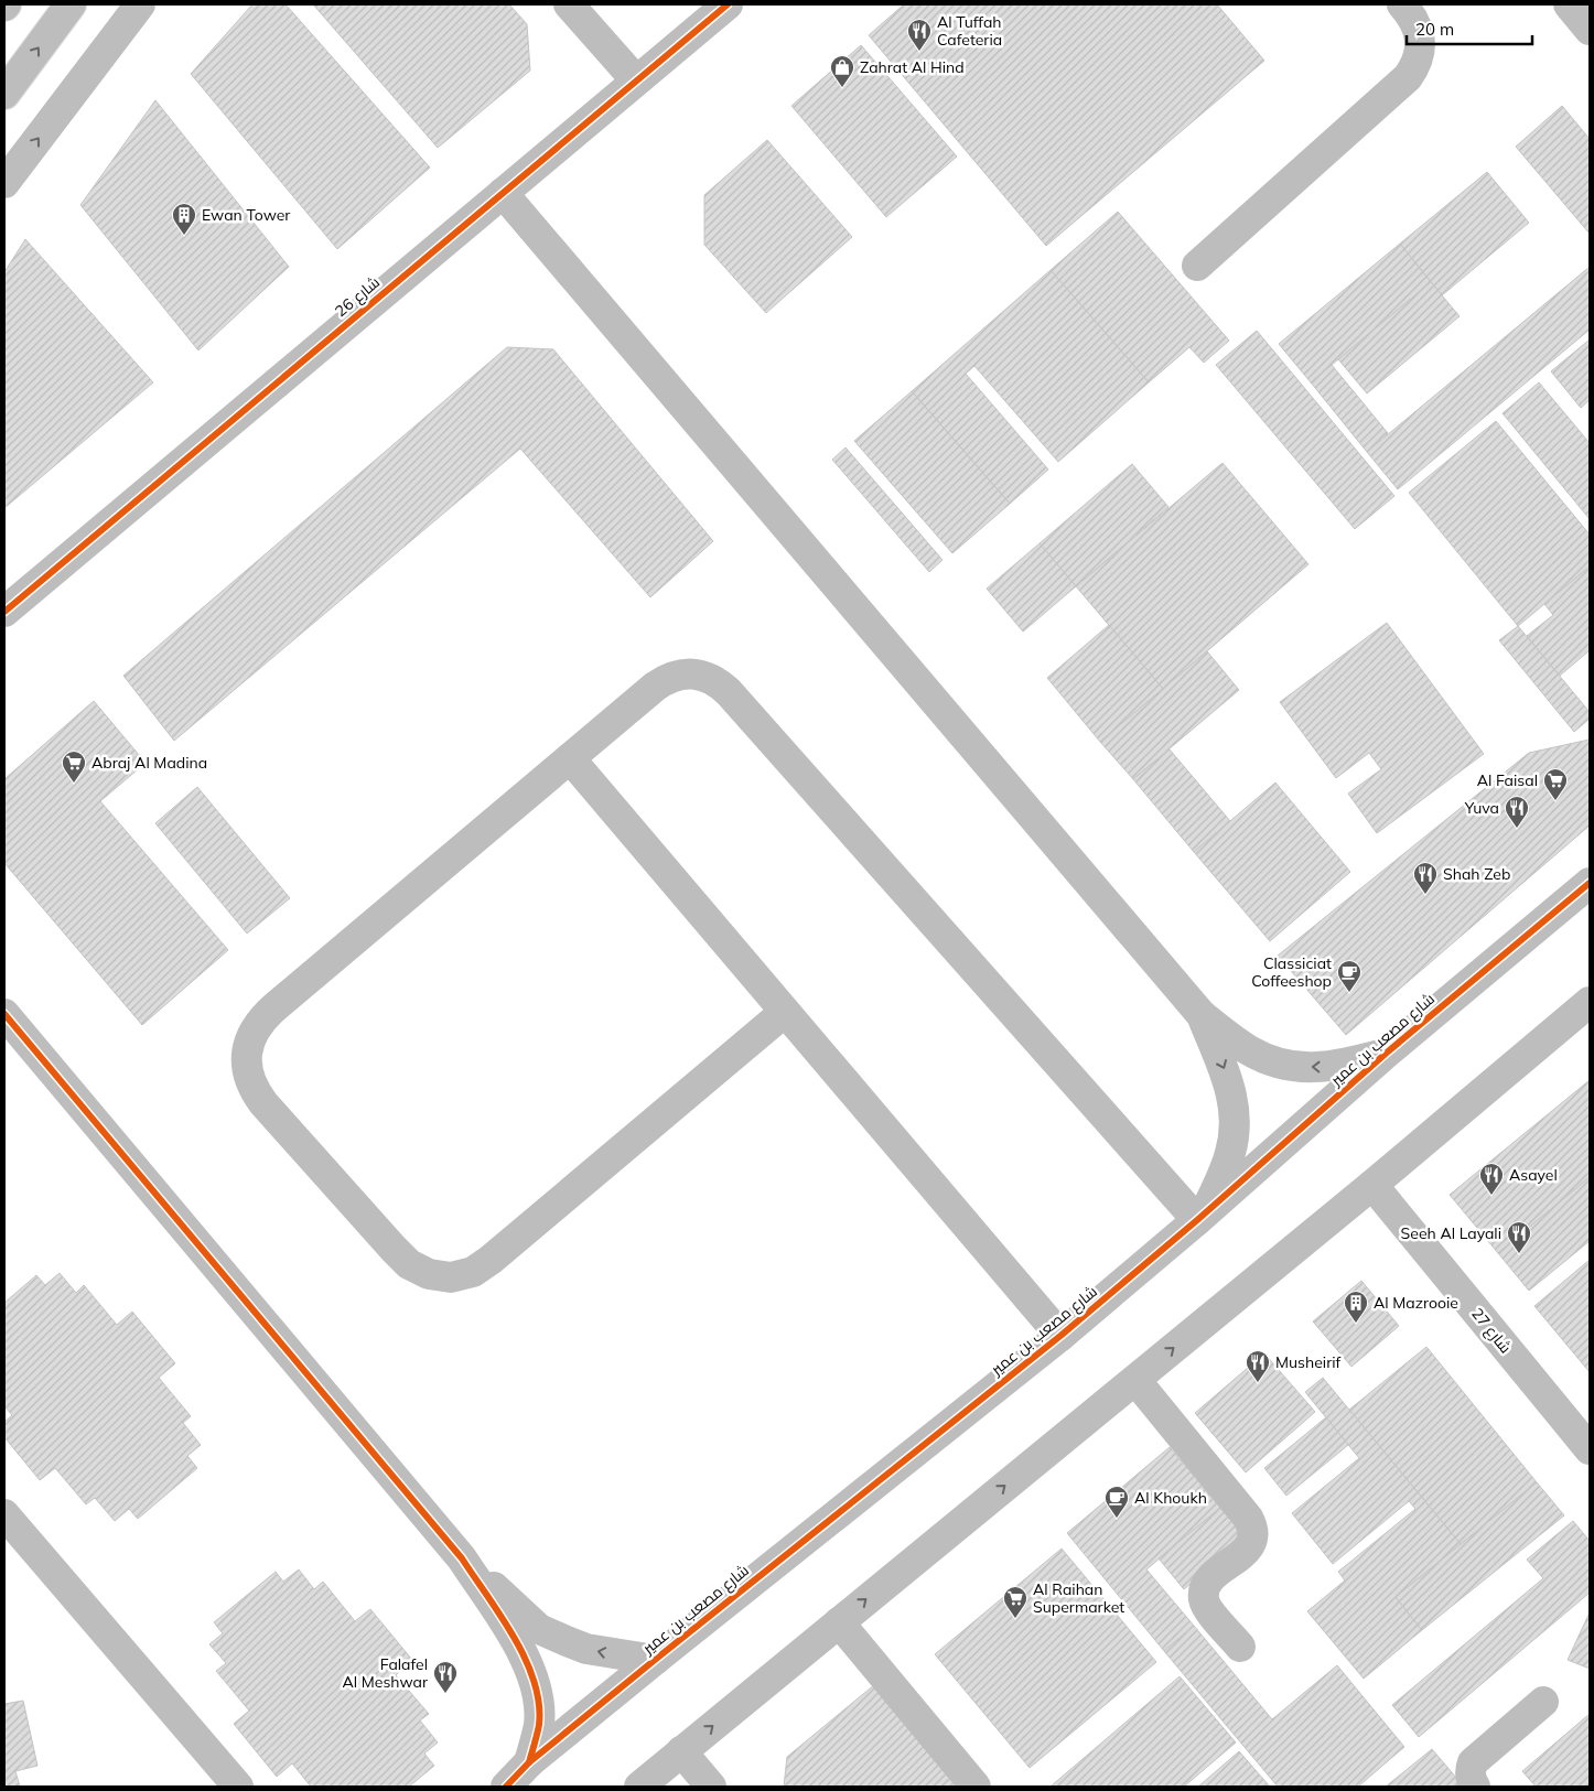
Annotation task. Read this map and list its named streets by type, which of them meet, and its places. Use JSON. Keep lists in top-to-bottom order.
{
  "streets": {
    "street": ["شارع 26", "شارع مصعب بن عمير", "شارع 27"]
  },
  "places": {
    "restaurant": [
      "Al Tuffah Cafeteria",
      "Yuva",
      "Shah Zeb",
      "Asayel",
      "Seeh Al Layali",
      "Musheirif",
      "Falafel Al Meshwar"
    ],
    "shop": ["Zahrat Al Hind"],
    "building": ["Ewan Tower", "Al Mazrooie"],
    "supermarket": ["Abraj Al Madina", "Al Faisal", "Al Raihan Supermarket"],
    "cafe": ["Classiciat Coffeeshop", "Al Khoukh"]
  },
  "scale_bar": "20 m"
}
